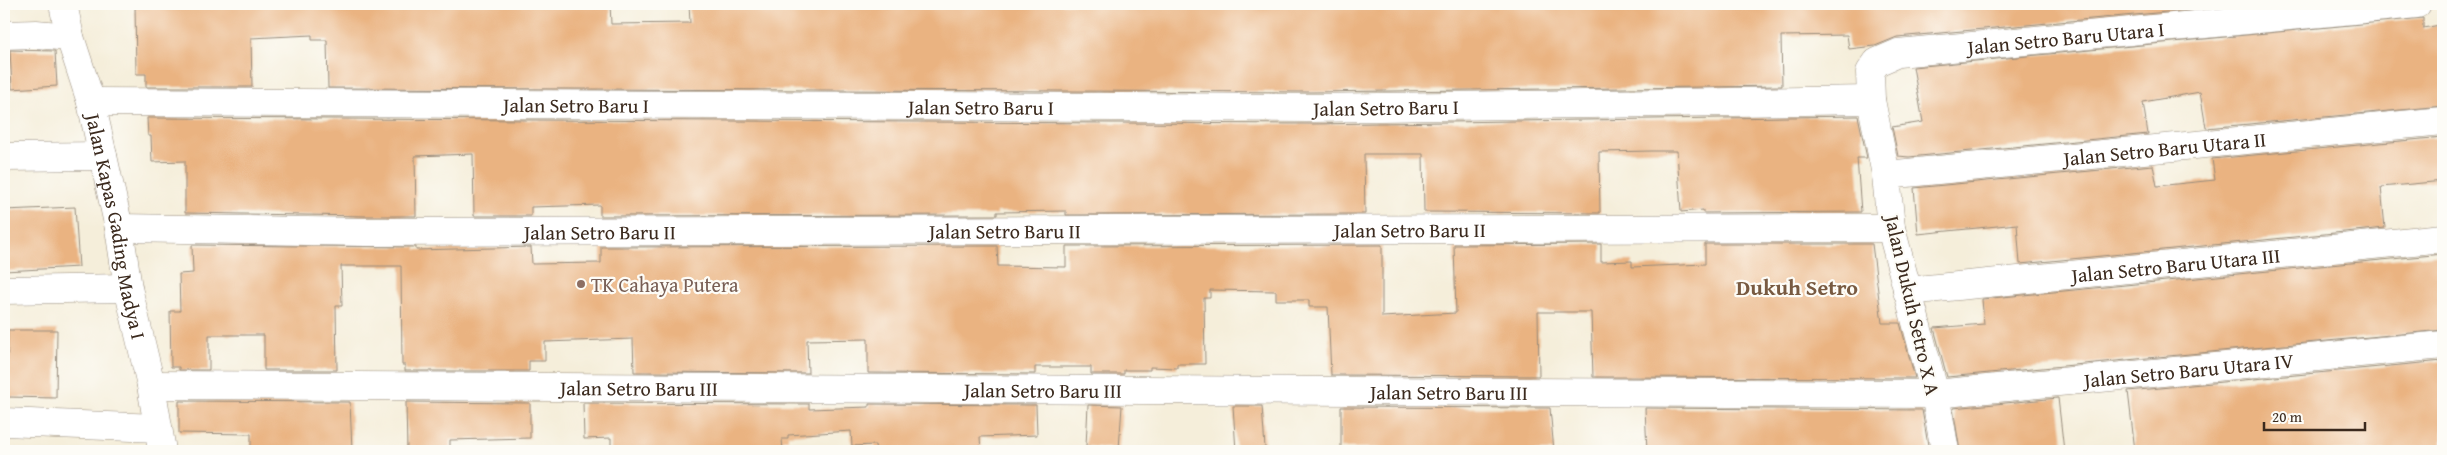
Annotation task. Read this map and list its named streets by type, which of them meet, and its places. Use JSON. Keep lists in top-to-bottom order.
{
  "streets": {
    "street": [
      "Jalan Setro Baru Utara I",
      "Jalan Setro Baru I",
      "Jalan Setro Baru Utara II",
      "Jalan Kapas Gading Madya I",
      "Jalan Setro Baru II",
      "Jalan Setro Baru Utara III",
      "Jalan Dukuh Setro X A",
      "Jalan Setro Baru Utara IV",
      "Jalan Setro Baru III"
    ]
  },
  "crossings": [
    ["Jalan Setro Baru Utara I", "Jalan Setro Baru I"],
    ["Jalan Setro Baru Utara I", "Jalan Dukuh Setro X A"],
    ["Jalan Setro Baru I", "Jalan Kapas Gading Madya I"],
    ["Jalan Setro Baru I", "Jalan Dukuh Setro X A"],
    ["Jalan Setro Baru Utara II", "Jalan Dukuh Setro X A"],
    ["Jalan Kapas Gading Madya I", "Jalan Setro Baru II"],
    ["Jalan Kapas Gading Madya I", "Jalan Setro Baru III"],
    ["Jalan Setro Baru II", "Jalan Dukuh Setro X A"],
    ["Jalan Setro Baru Utara III", "Jalan Dukuh Setro X A"],
    ["Jalan Dukuh Setro X A", "Jalan Setro Baru Utara IV"],
    ["Jalan Dukuh Setro X A", "Jalan Setro Baru III"],
    ["Jalan Setro Baru Utara IV", "Jalan Setro Baru III"]
  ],
  "districts": ["Dukuh Setro"],
  "places": ["TK Cahaya Putera"],
  "scale_bar": "20 m"
}
